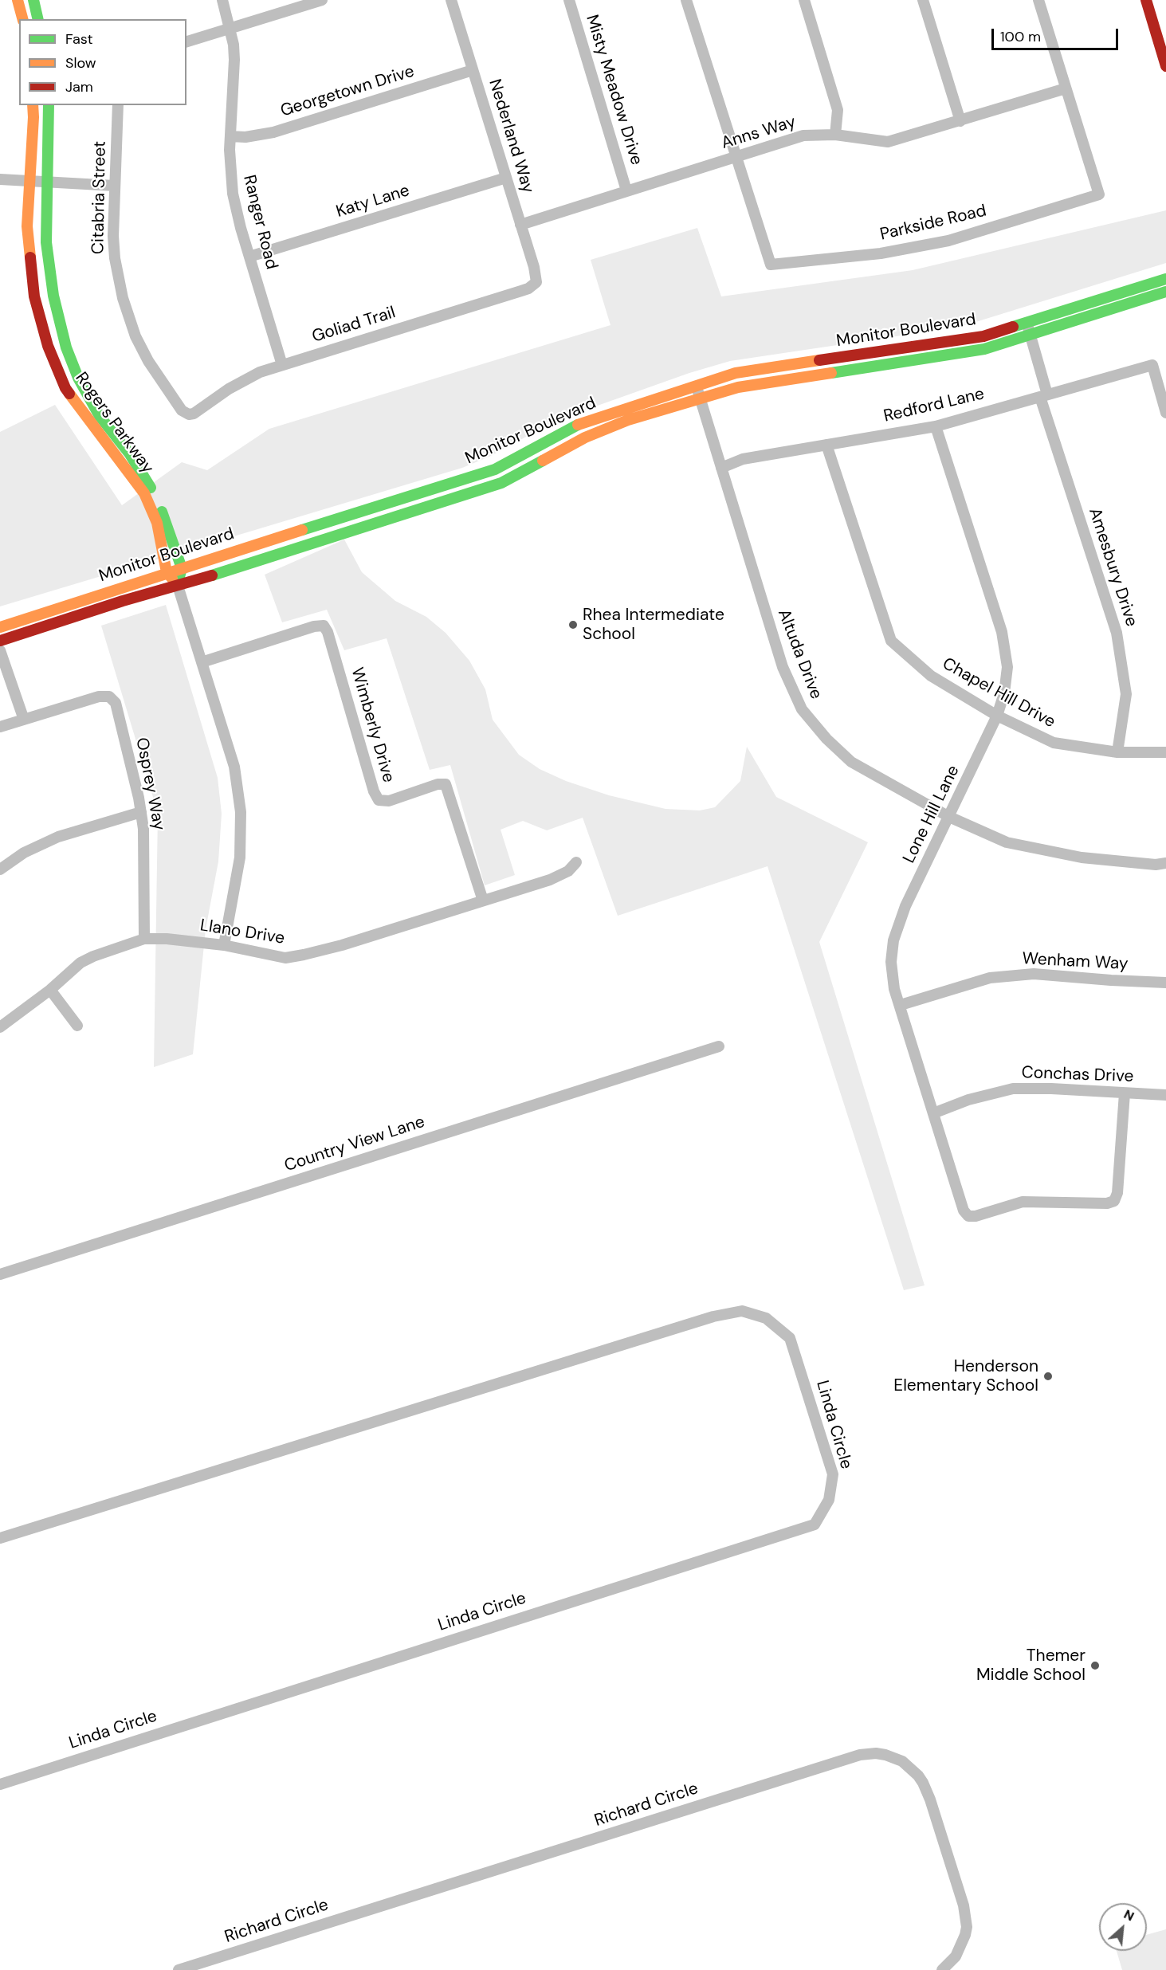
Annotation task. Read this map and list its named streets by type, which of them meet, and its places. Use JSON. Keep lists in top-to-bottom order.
{
  "streets": {
    "street": [
      "Misty Meadow Drive",
      "Georgetown Drive",
      "Anns Way",
      "Nederland Way",
      "Citabria Street",
      "Katy Lane",
      "Ranger Road",
      "Parkside Road",
      "Goliad Trail",
      "Monitor Boulevard",
      "Redford Lane",
      "Rogers Parkway",
      "Amesbury Drive",
      "Altuda Drive",
      "Chapel Hill Drive",
      "Wimberly Drive",
      "Osprey Way",
      "Lone Hill Lane",
      "Llano Drive",
      "Wenham Way",
      "Conchas Drive",
      "Country View Lane",
      "Linda Circle",
      "Richard Circle"
    ]
  },
  "crossings": [
    ["Misty Meadow Drive", "Anns Way"],
    ["Georgetown Drive", "Nederland Way"],
    ["Georgetown Drive", "Ranger Road"],
    ["Anns Way", "Nederland Way"],
    ["Anns Way", "Parkside Road"],
    ["Nederland Way", "Katy Lane"],
    ["Nederland Way", "Goliad Trail"],
    ["Citabria Street", "Goliad Trail"],
    ["Katy Lane", "Ranger Road"],
    ["Ranger Road", "Goliad Trail"],
    ["Monitor Boulevard", "Rogers Parkway"],
    ["Monitor Boulevard", "Amesbury Drive"],
    ["Monitor Boulevard", "Altuda Drive"],
    ["Redford Lane", "Amesbury Drive"],
    ["Redford Lane", "Altuda Drive"],
    ["Redford Lane", "Chapel Hill Drive"],
    ["Redford Lane", "Lone Hill Lane"],
    ["Rogers Parkway", "Wimberly Drive"],
    ["Rogers Parkway", "Llano Drive"],
    ["Amesbury Drive", "Chapel Hill Drive"],
    ["Altuda Drive", "Lone Hill Lane"],
    ["Chapel Hill Drive", "Lone Hill Lane"],
    ["Wimberly Drive", "Llano Drive"],
    ["Osprey Way", "Llano Drive"],
    ["Lone Hill Lane", "Wenham Way"],
    ["Lone Hill Lane", "Conchas Drive"]
  ],
  "places": ["Rhea Intermediate School", "Henderson Elementary School", "Themer Middle School"],
  "legend": ["Fast", "Slow", "Jam"],
  "scale_bar": "100 m",
  "north": "top right"
}
